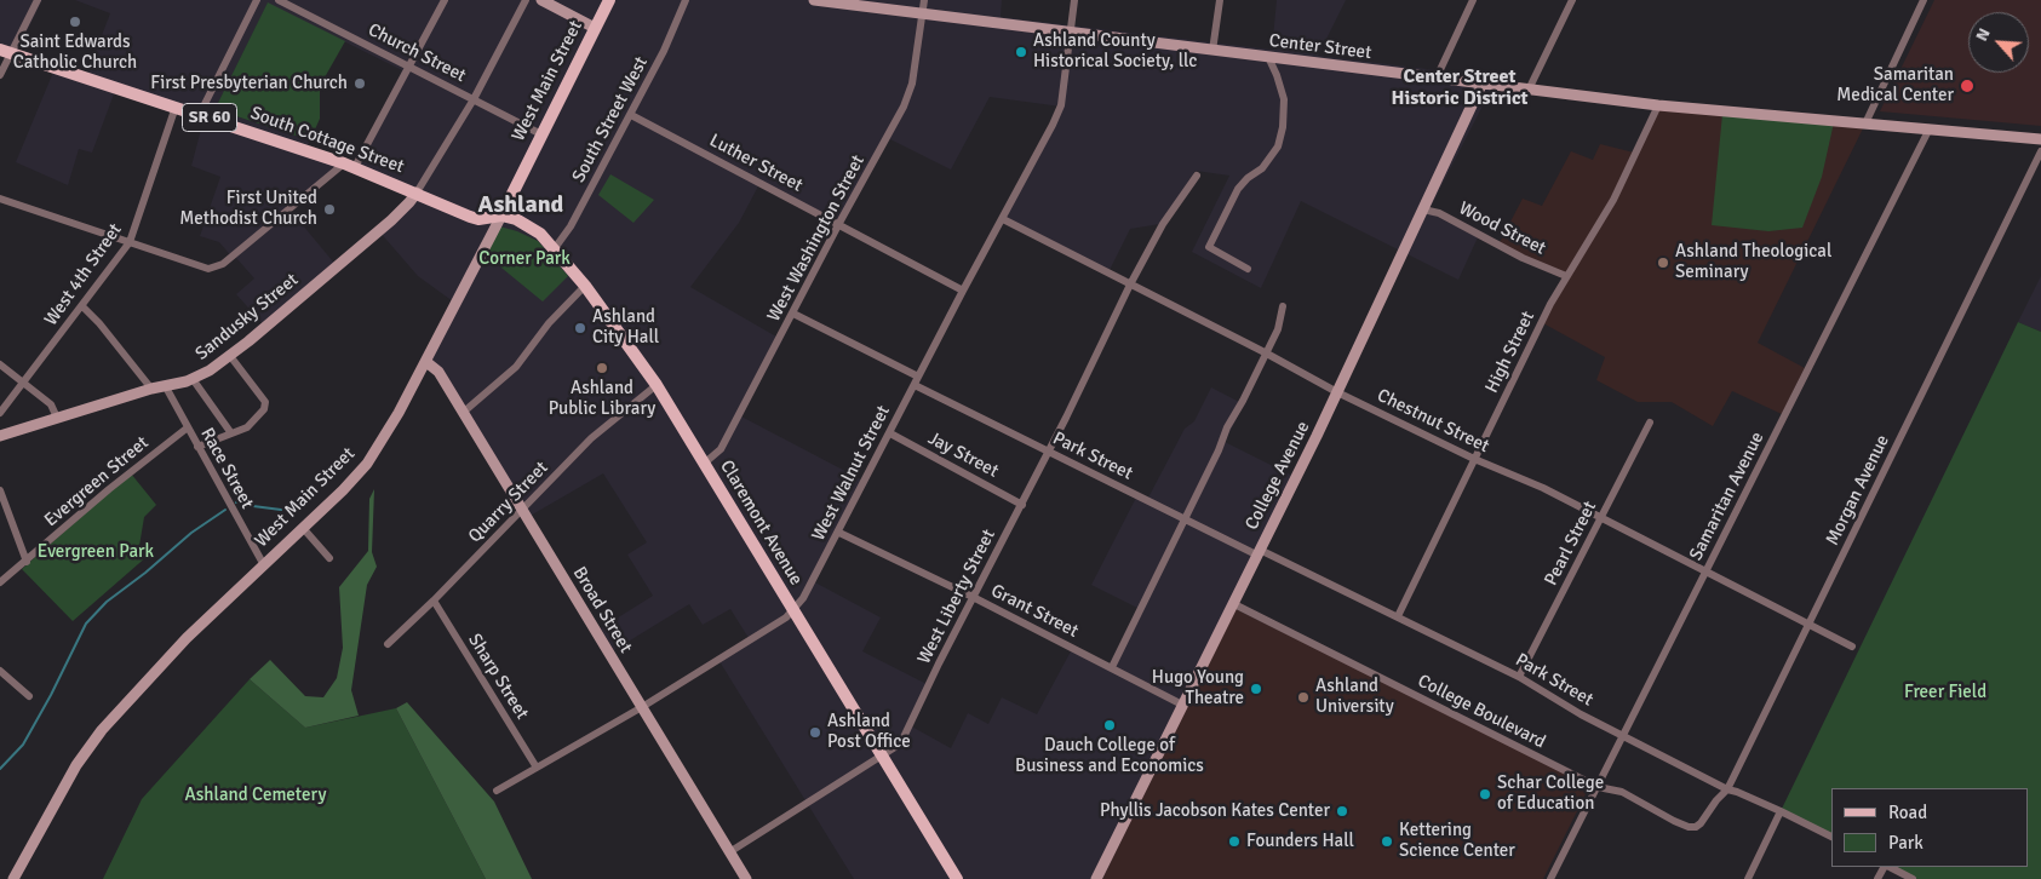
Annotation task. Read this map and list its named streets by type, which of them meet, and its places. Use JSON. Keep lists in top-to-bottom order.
{
  "streets": {
    "main road": [
      "West Main Street",
      "SR 60",
      "South Cottage Street",
      "Claremont Avenue"
    ],
    "street": [
      "Center Street",
      "Church Street",
      "South Street West",
      "Luther Street",
      "Wood Street",
      "West Washington Street",
      "West 4th Street",
      "Sandusky Street",
      "High Street",
      "Chestnut Street",
      "Jay Street",
      "Park Street",
      "Race Street",
      "West Walnut Street",
      "College Avenue",
      "Evergreen Street",
      "Morgan Avenue",
      "Samaritan Avenue",
      "Quarry Street",
      "Pearl Street",
      "West Liberty Street",
      "Broad Street",
      "Grant Street",
      "Sharp Street",
      "College Boulevard"
    ]
  },
  "crossings": [
    ["Center Street", "West Washington Street"],
    ["Center Street", "High Street"],
    ["Center Street", "West Walnut Street"],
    ["Center Street", "College Avenue"],
    ["Center Street", "Samaritan Avenue"],
    ["Church Street", "West Main Street"],
    ["West Main Street", "South Cottage Street"],
    ["West Main Street", "Race Street"],
    ["West Main Street", "Claremont Avenue"],
    ["West Main Street", "Broad Street"],
    ["South Street West", "Luther Street"],
    ["South Street West", "Claremont Avenue"],
    ["South Cottage Street", "West 4th Street"],
    ["South Cottage Street", "Sandusky Street"],
    ["South Cottage Street", "Claremont Avenue"],
    ["Luther Street", "West Washington Street"],
    ["Luther Street", "West Walnut Street"],
    ["Wood Street", "High Street"],
    ["Wood Street", "College Avenue"],
    ["West Washington Street", "Claremont Avenue"],
    ["Sandusky Street", "Race Street"],
    ["High Street", "Chestnut Street"],
    ["High Street", "Park Street"],
    ["Chestnut Street", "West Walnut Street"],
    ["Chestnut Street", "College Avenue"],
    ["Chestnut Street", "Morgan Avenue"],
    ["Chestnut Street", "Samaritan Avenue"],
    ["Chestnut Street", "Pearl Street"],
    ["Chestnut Street", "West Liberty Street"],
    ["Jay Street", "West Walnut Street"],
    ["Jay Street", "West Liberty Street"],
    ["Park Street", "West Walnut Street"],
    ["Park Street", "College Avenue"],
    ["Park Street", "Morgan Avenue"],
    ["Park Street", "Samaritan Avenue"],
    ["Park Street", "Pearl Street"],
    ["Park Street", "West Liberty Street"],
    ["Race Street", "Evergreen Street"],
    ["West Walnut Street", "Claremont Avenue"],
    ["West Walnut Street", "Broad Street"],
    ["West Walnut Street", "Grant Street"],
    ["West Walnut Street", "Sharp Street"],
    ["College Avenue", "Grant Street"],
    ["College Avenue", "College Boulevard"],
    ["Morgan Avenue", "College Boulevard"],
    ["Samaritan Avenue", "College Boulevard"],
    ["Quarry Street", "Claremont Avenue"],
    ["Quarry Street", "Broad Street"],
    ["Quarry Street", "Sharp Street"],
    ["Claremont Avenue", "West Liberty Street"],
    ["West Liberty Street", "Broad Street"],
    ["West Liberty Street", "Grant Street"]
  ],
  "districts": ["Center Street Historic District", "Ashland"],
  "parks": [
    "Corner Park",
    "Evergreen Park",
    "Freer Field",
    "Ashland Cemetery"
  ],
  "places": [
    "Saint Edwards Catholic Church",
    "Ashland County Historical Society, llc",
    "First Presbyterian Church",
    "Samaritan Medical Center",
    "First United Methodist Church",
    "Ashland Theological Seminary",
    "Ashland City Hall",
    "Ashland Public Library",
    "Hugo Young Theatre",
    "Ashland University",
    "Dauch College of Business and Economics",
    "Ashland Post Office",
    "Schar College of Education",
    "Phyllis Jacobson Kates Center",
    "Founders Hall",
    "Kettering Science Center"
  ],
  "legend": ["Road", "Park"],
  "north": "top left"
}
